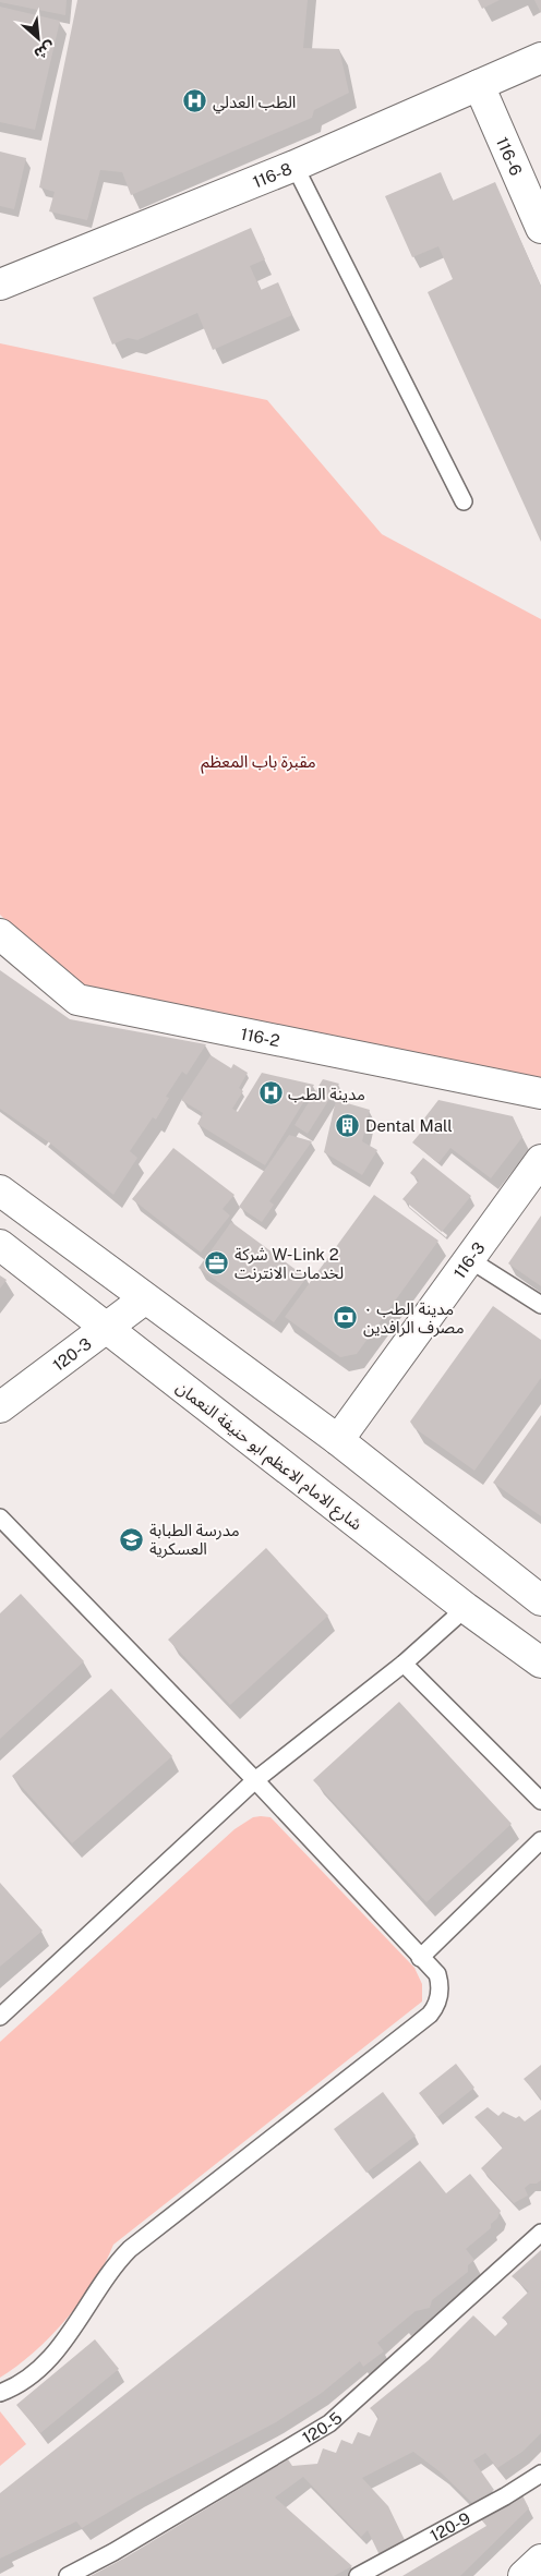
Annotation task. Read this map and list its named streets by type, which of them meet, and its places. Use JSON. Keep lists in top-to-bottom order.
{
  "streets": {
    "street": [
      "116-6",
      "116-8",
      "116-2",
      "116-3",
      "120-3",
      "شارع الامام الاعظم ابو حنيفة النعمان"
    ],
    "lane": ["120-5", "120-9"]
  },
  "crossings": [
    ["116-6", "116-8"],
    ["120-3", "شارع الامام الاعظم ابو حنيفة النعمان"]
  ],
  "parks": ["مقبرة باب المعظم"],
  "places": {
    "hospital": ["الطب العدلي", "مدينة الطب"],
    "building": ["Dental Mall"],
    "office": ["شركة W-Link 2 لخدمات الانترنت"],
    "bank": ["مدينة الطب ٠ مصرف الرافدين"],
    "school or university": ["مدرسة الطبابة العسكرية"]
  },
  "north": "bottom right"
}
